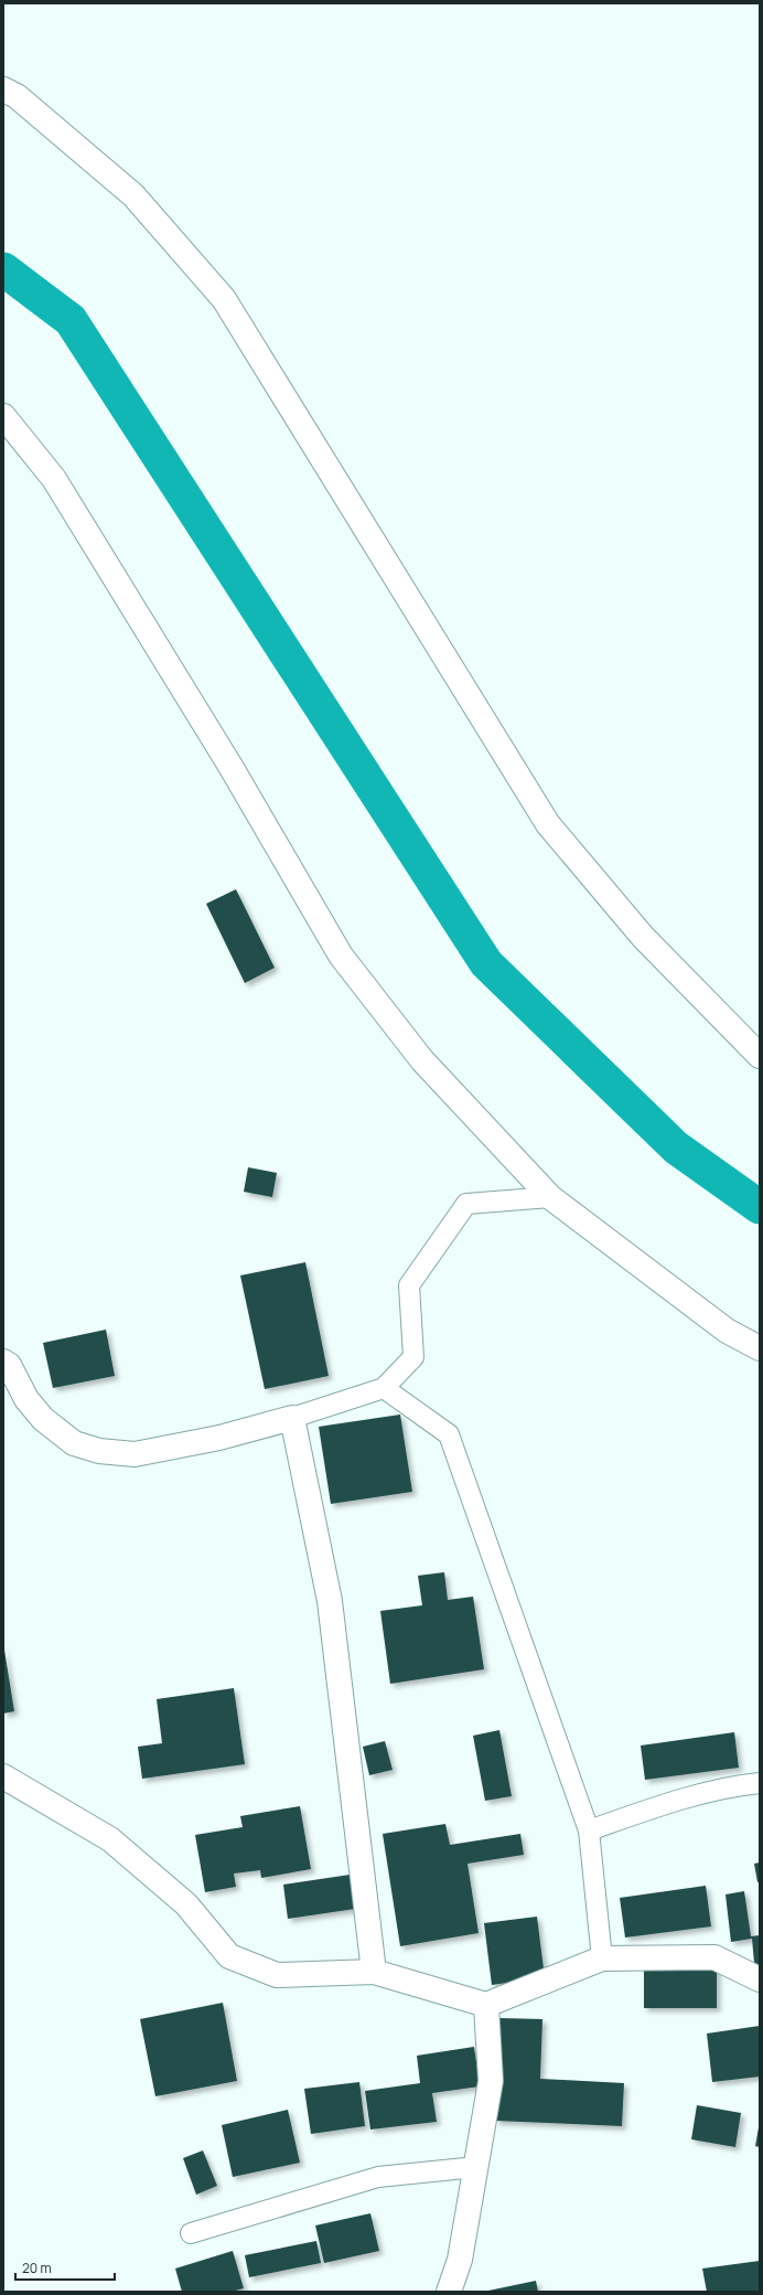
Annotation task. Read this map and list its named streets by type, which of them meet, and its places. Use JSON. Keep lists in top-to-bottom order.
{
  "scale_bar": "20 m"
}
